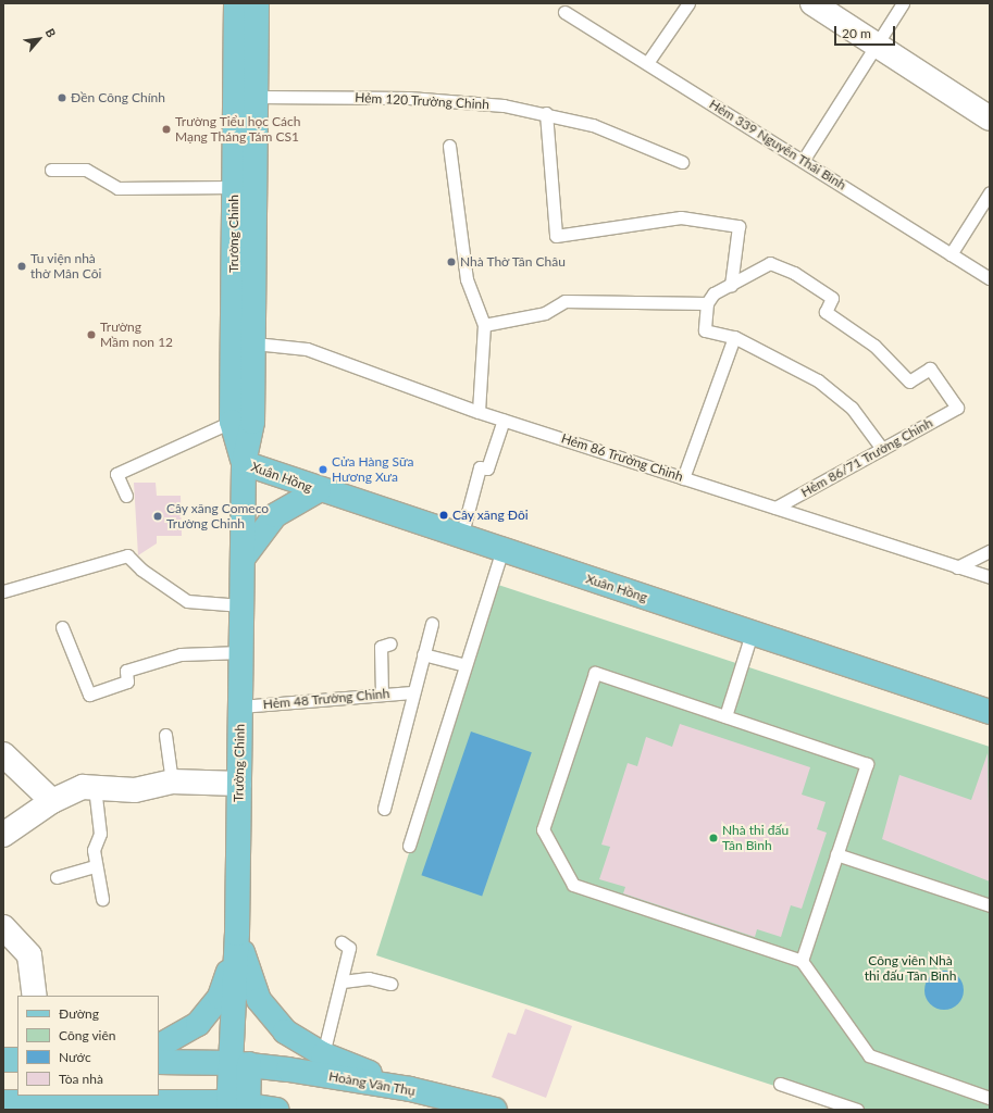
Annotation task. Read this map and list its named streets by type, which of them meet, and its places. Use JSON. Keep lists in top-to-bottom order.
{
  "streets": {
    "main road": ["Trường Chinh", "Xuân Hồng", "Hoàng Văn Thụ"],
    "lane": [
      "Hẻm 120 Trường Chinh",
      "Hẻm 339 Nguyễn Thái Bình",
      "Hẻm 86 Trường Chinh",
      "Hẻm 86/71 Trường Chinh",
      "Hẻm 48 Trường Chinh"
    ]
  },
  "crossings": [
    ["Hẻm 120 Trường Chinh", "Trường Chinh"],
    ["Trường Chinh", "Hẻm 86 Trường Chinh"],
    ["Trường Chinh", "Xuân Hồng"],
    ["Trường Chinh", "Hẻm 48 Trường Chinh"],
    ["Trường Chinh", "Hoàng Văn Thụ"],
    ["Hẻm 86 Trường Chinh", "Hẻm 86/71 Trường Chinh"]
  ],
  "parks": ["Công viên Nhà thi đấu Tân Bình"],
  "places": [
    "Đền Công Chính",
    "Trường Tiểu học Cách Mạng Tháng Tám CS1",
    "Nhà Thờ Tân Châu",
    "Tu viện nhà thờ Mân Côi",
    "Trường Mầm non 12",
    "Cửa Hàng Sữa Hương Xưa",
    "Cây xăng Đôi",
    "Cây xăng Comeco Trường Chinh",
    "Nhà thi đấu Tân Bình"
  ],
  "legend": [
    "Đường",
    "Công viên",
    "Nước",
    "Tòa nhà"
  ],
  "scale_bar": "20 m",
  "north": "top right"
}
